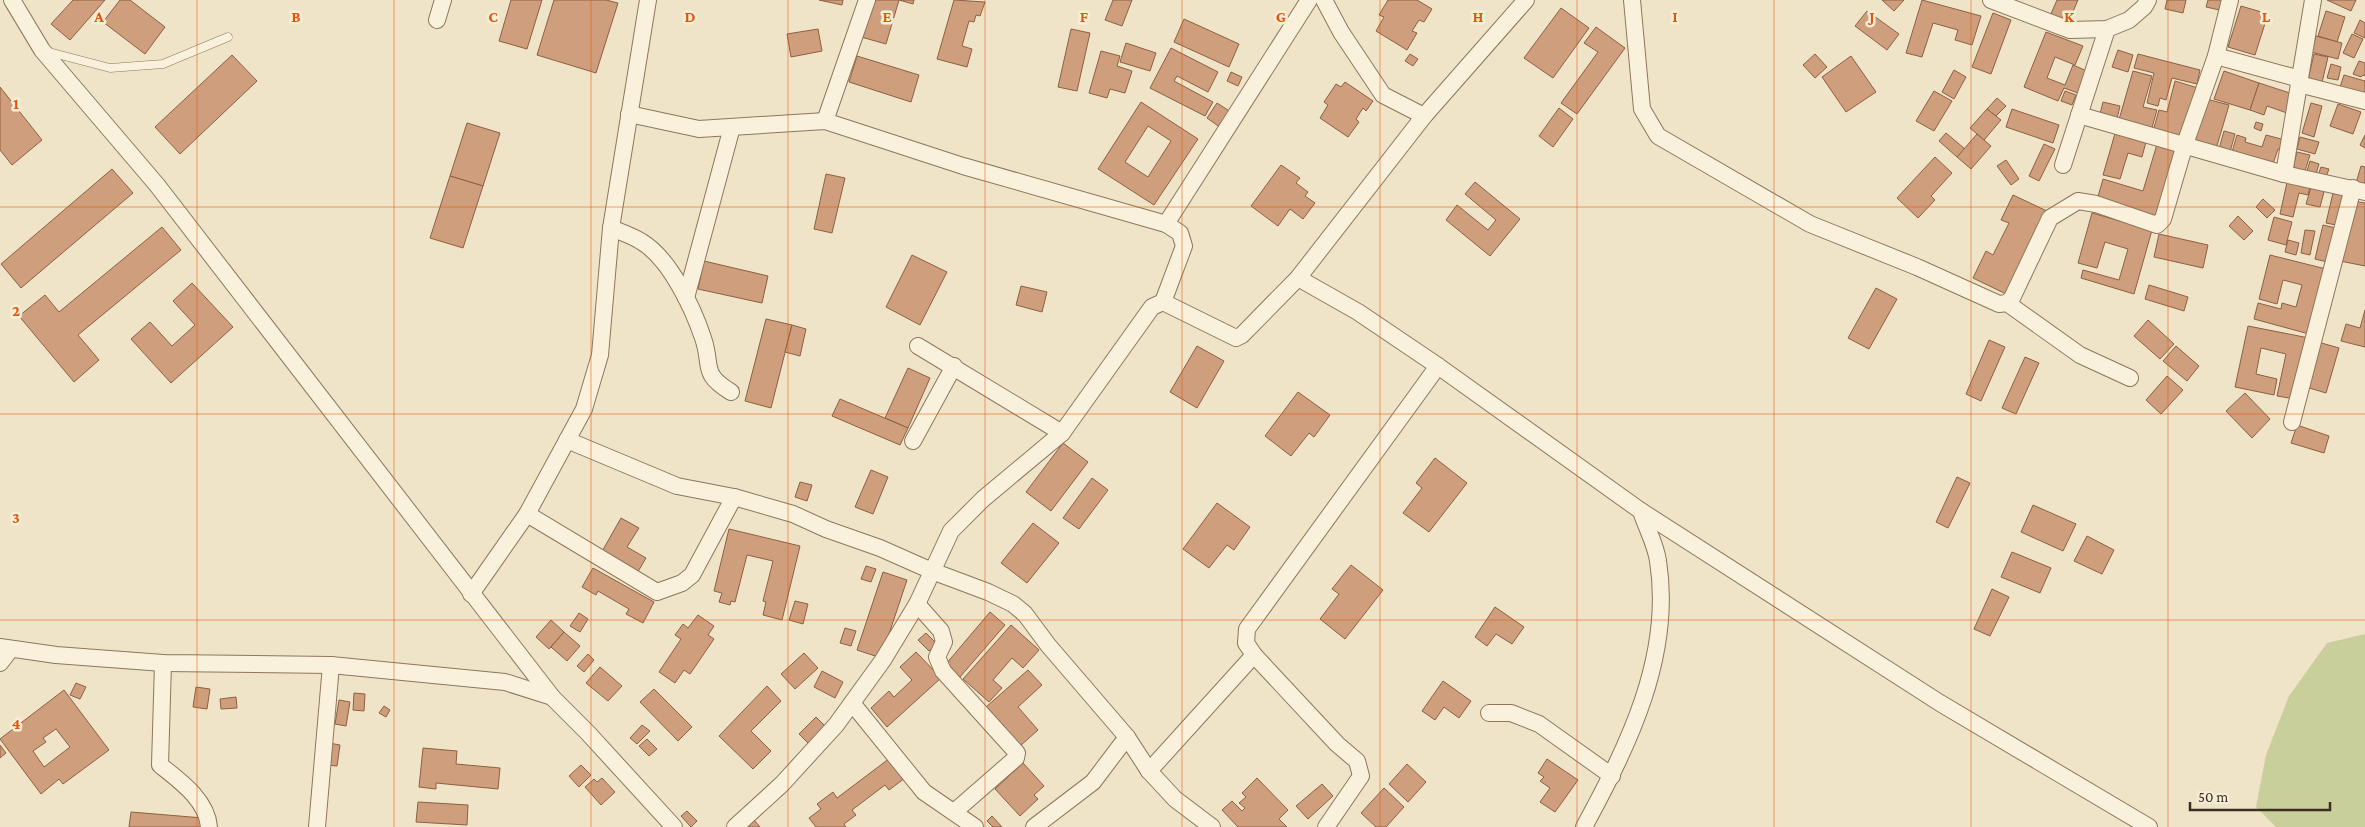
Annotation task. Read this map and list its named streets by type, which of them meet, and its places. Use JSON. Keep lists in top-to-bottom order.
{
  "scale_bar": "50 m",
  "grid": {
    "columns": [
      "A",
      "B",
      "C",
      "D",
      "E",
      "F",
      "G",
      "H",
      "I",
      "J",
      "K",
      "L"
    ],
    "rows": [
      "1",
      "2",
      "3",
      "4"
    ]
  }
}
